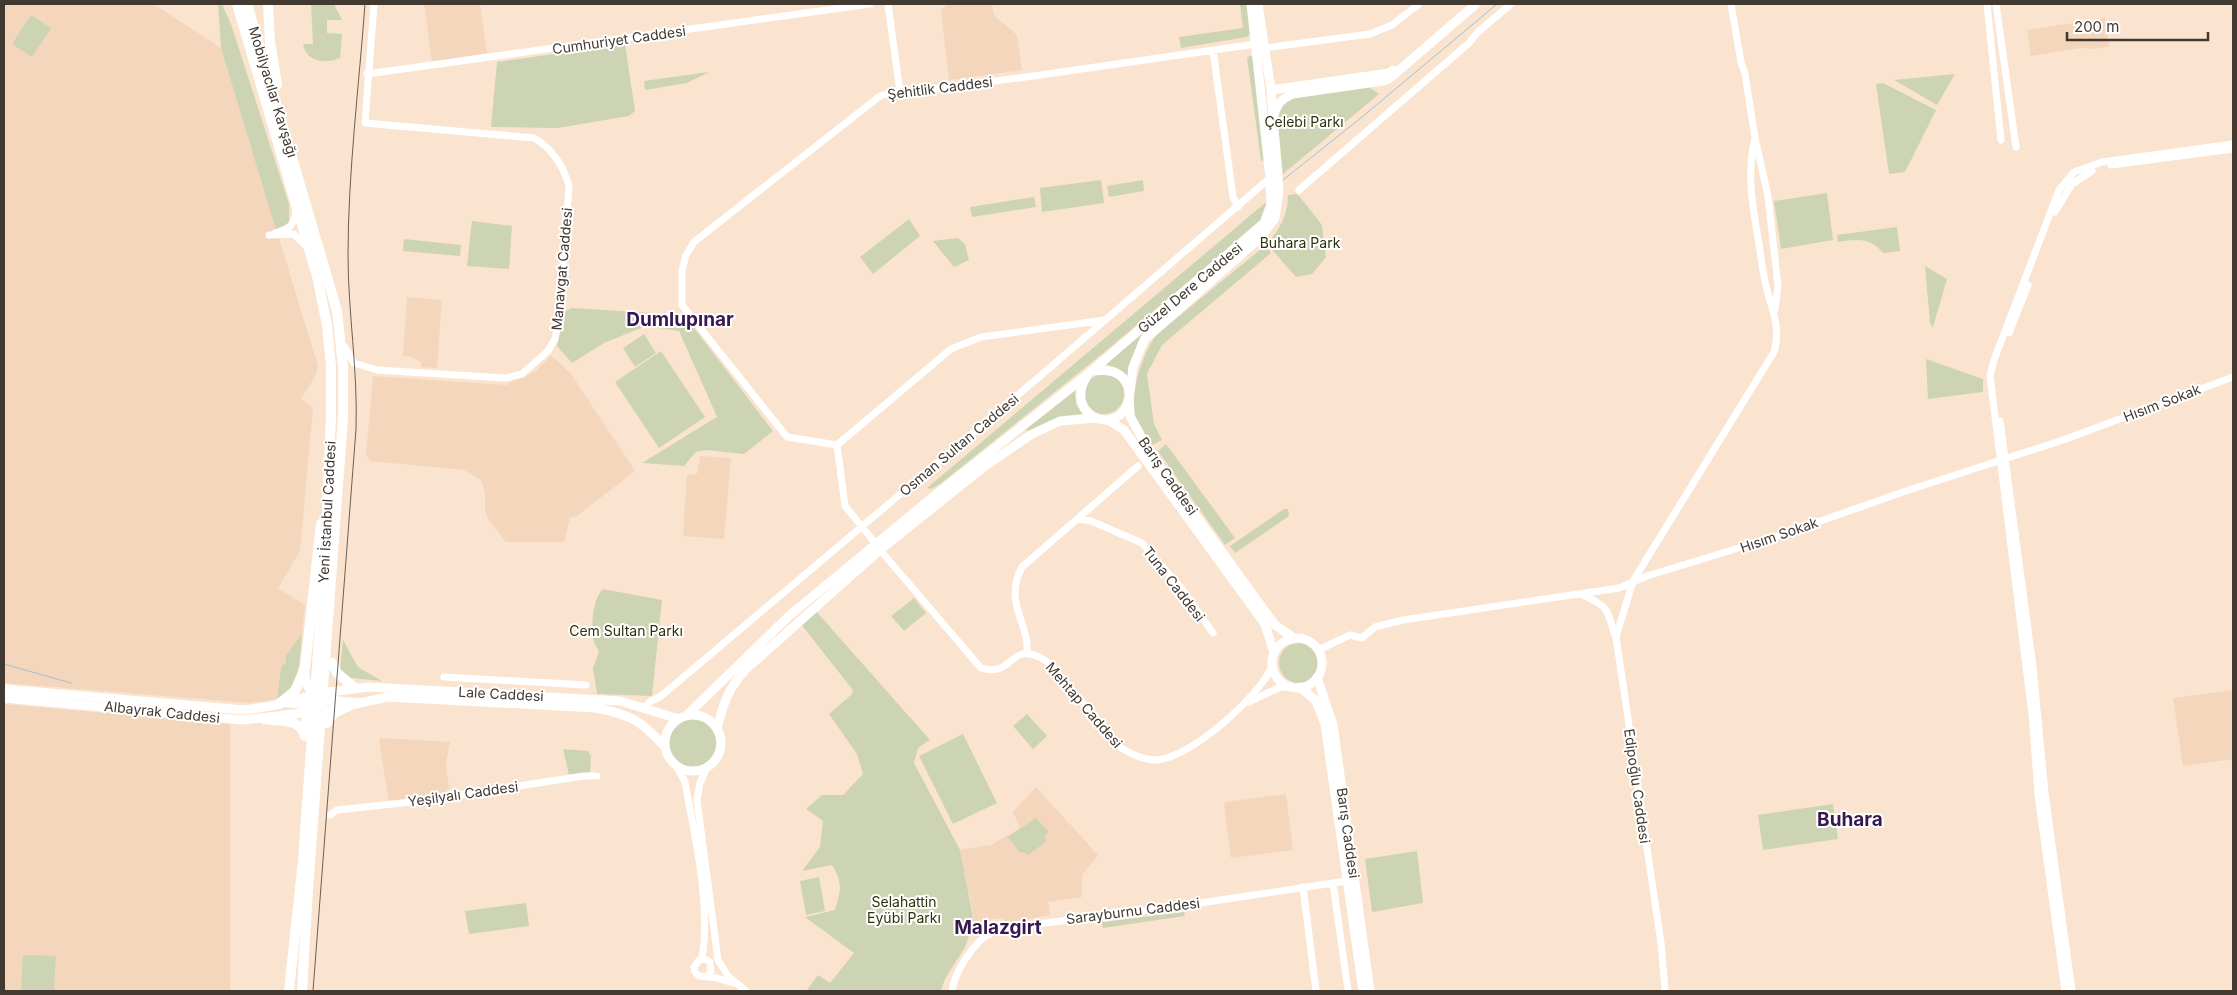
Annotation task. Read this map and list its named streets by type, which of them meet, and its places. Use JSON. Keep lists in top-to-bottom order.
{
  "streets": {
    "highway": ["Mobilyacılar Kavşağı", "Yeni İstanbul Caddesi"],
    "main road": [
      "Güzel Dere Caddesi",
      "Barış Caddesi",
      "Lale Caddesi",
      "Albayrak Caddesi"
    ],
    "street": [
      "Cumhuriyet Caddesi",
      "Şehitlik Caddesi",
      "Manavgat Caddesi",
      "Hısım Sokak",
      "Osman Sultan Caddesi",
      "Tuna Caddesi",
      "Mehtap Caddesi",
      "Edipoğlu Caddesi",
      "Yeşilyalı Caddesi",
      "Sarayburnu Caddesi"
    ]
  },
  "crossings": [
    ["Cumhuriyet Caddesi", "Manavgat Caddesi"],
    ["Şehitlik Caddesi", "Güzel Dere Caddesi"],
    ["Mobilyacılar Kavşağı", "Yeni İstanbul Caddesi"],
    ["Manavgat Caddesi", "Yeni İstanbul Caddesi"],
    ["Güzel Dere Caddesi", "Osman Sultan Caddesi"],
    ["Güzel Dere Caddesi", "Barış Caddesi"],
    ["Hısım Sokak", "Barış Caddesi"],
    ["Hısım Sokak", "Edipoğlu Caddesi"],
    ["Osman Sultan Caddesi", "Lale Caddesi"],
    ["Barış Caddesi", "Sarayburnu Caddesi"]
  ],
  "districts": ["Dumlupınar", "Buhara", "Malazgirt"],
  "parks": [
    "Çelebi Parkı",
    "Buhara Park",
    "Cem Sultan Parkı",
    "Selahattin Eyübi Parkı"
  ],
  "scale_bar": "200 m"
}
